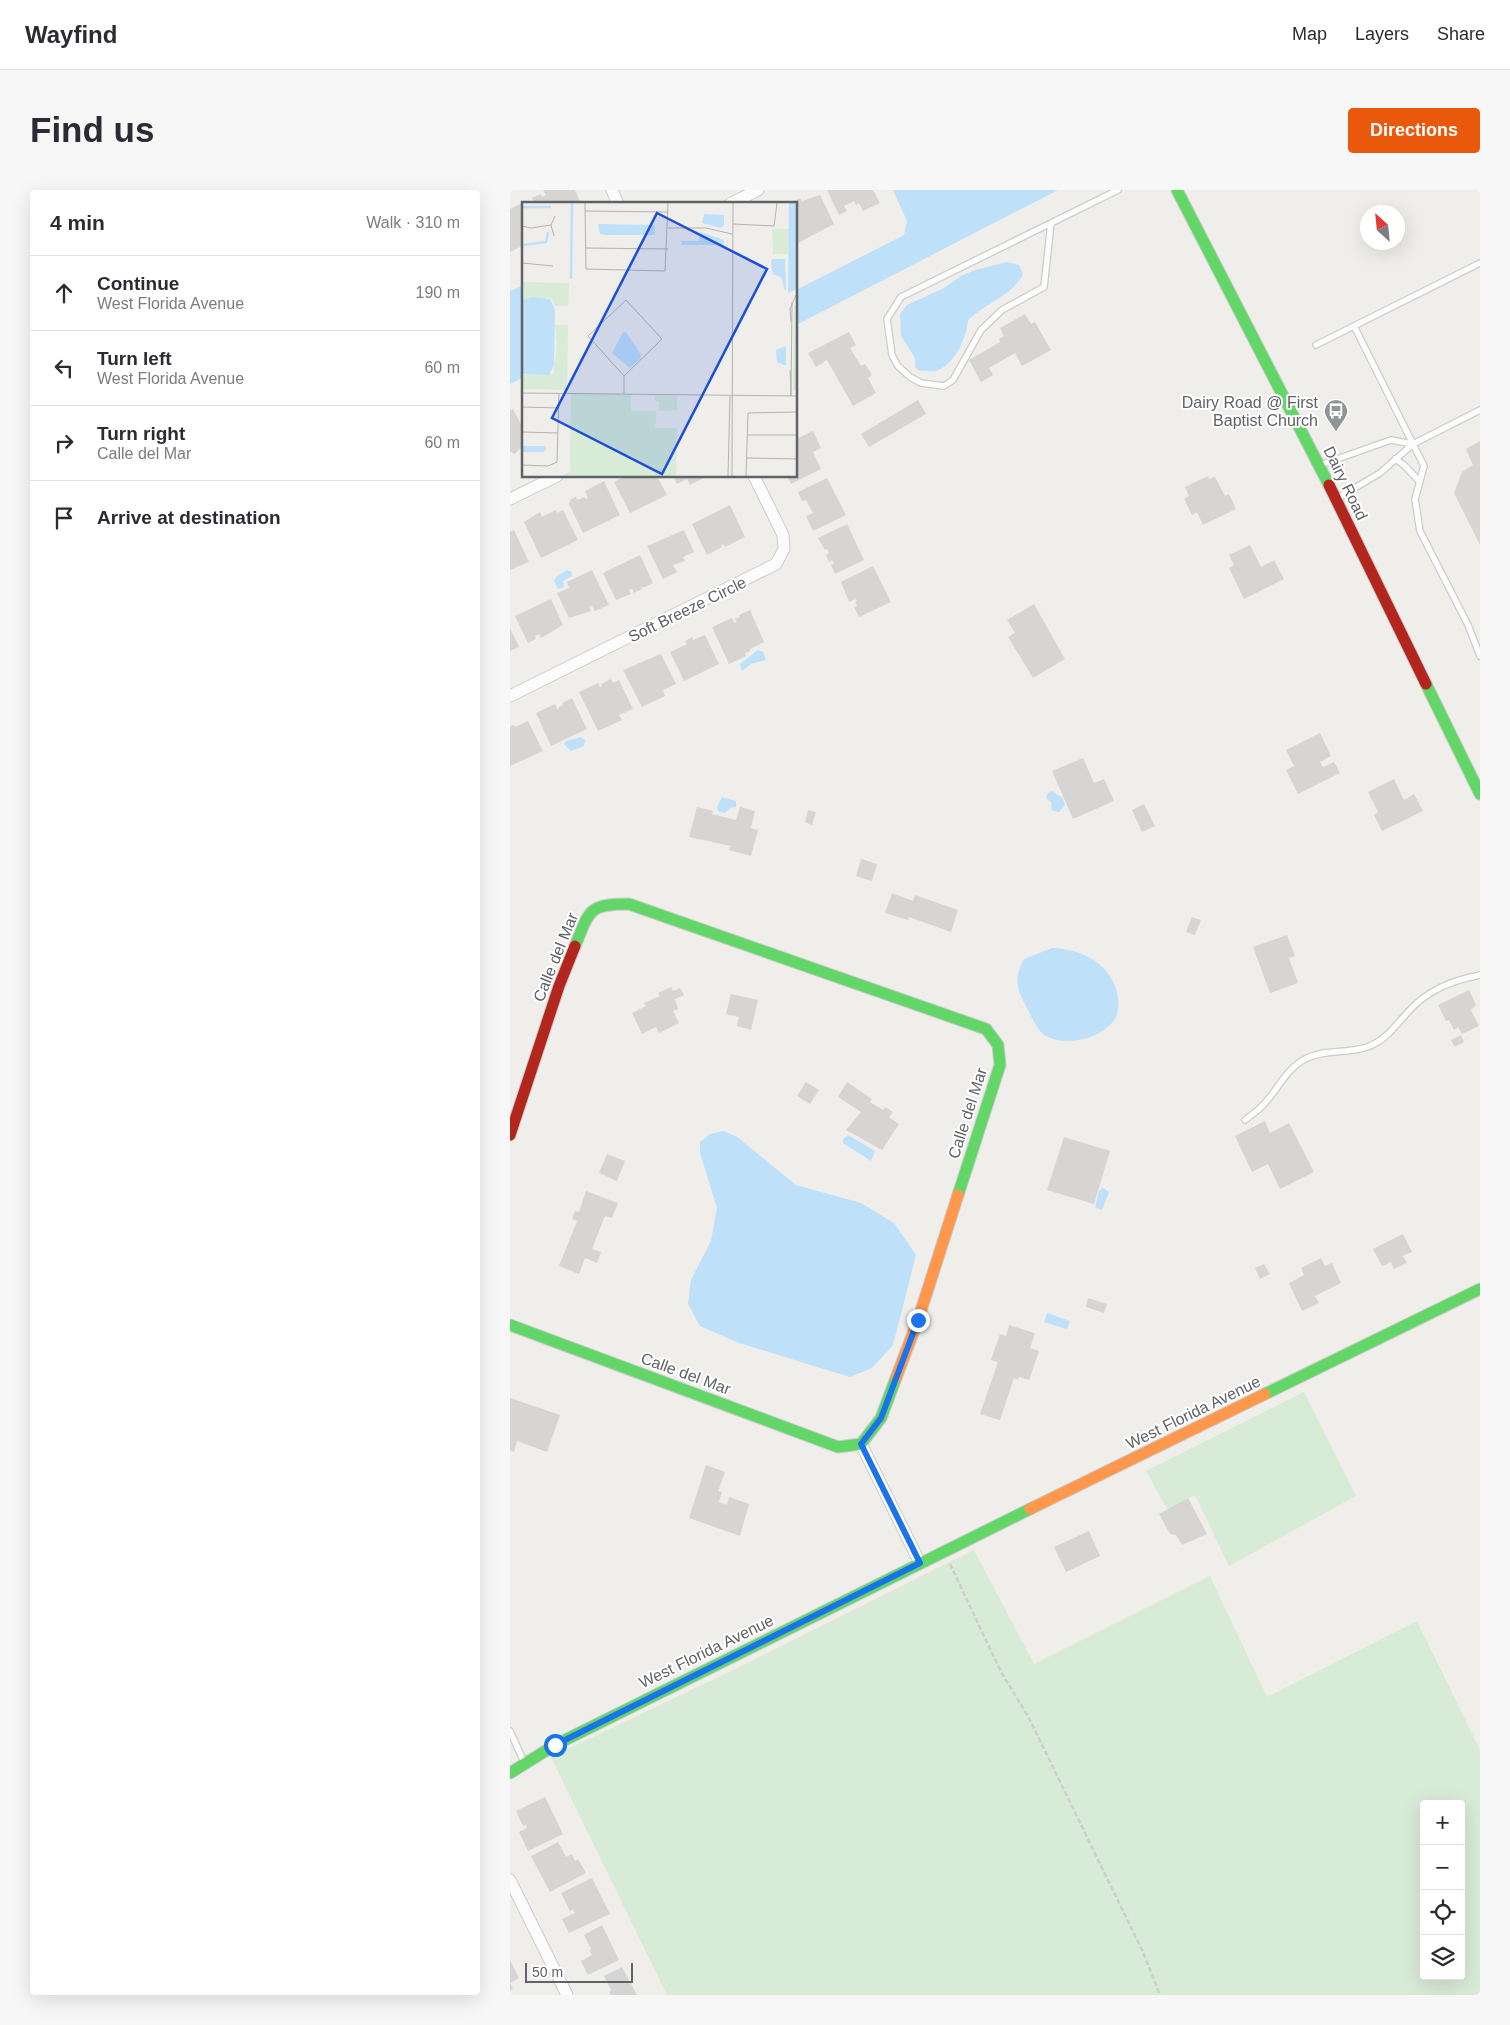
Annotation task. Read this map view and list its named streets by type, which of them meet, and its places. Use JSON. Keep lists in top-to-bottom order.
{
  "streets": {
    "street": [
      "Dairy Road",
      "Soft Breeze Circle",
      "Calle del Mar",
      "West Florida Avenue"
    ]
  },
  "places": {
    "bus stop": ["Dairy Road @ First Baptist Church"]
  },
  "scale_bar": "50 m",
  "north": "top left",
  "page": {
    "header": "Wayfind",
    "nav": ["Map", "Layers", "Share"],
    "buttons": "Directions",
    "title": "Find us",
    "heading": ["4 min", "Walk · 310 m"],
    "list": [
      ["Continue", "West Florida Avenue", "190 m"],
      ["Turn left", "West Florida Avenue", "60 m"],
      ["Turn right", "Calle del Mar", "60 m"],
      "Arrive at destination"
    ],
    "map_buttons": ["+", "−"],
    "scale": "50 m"
  }
}
